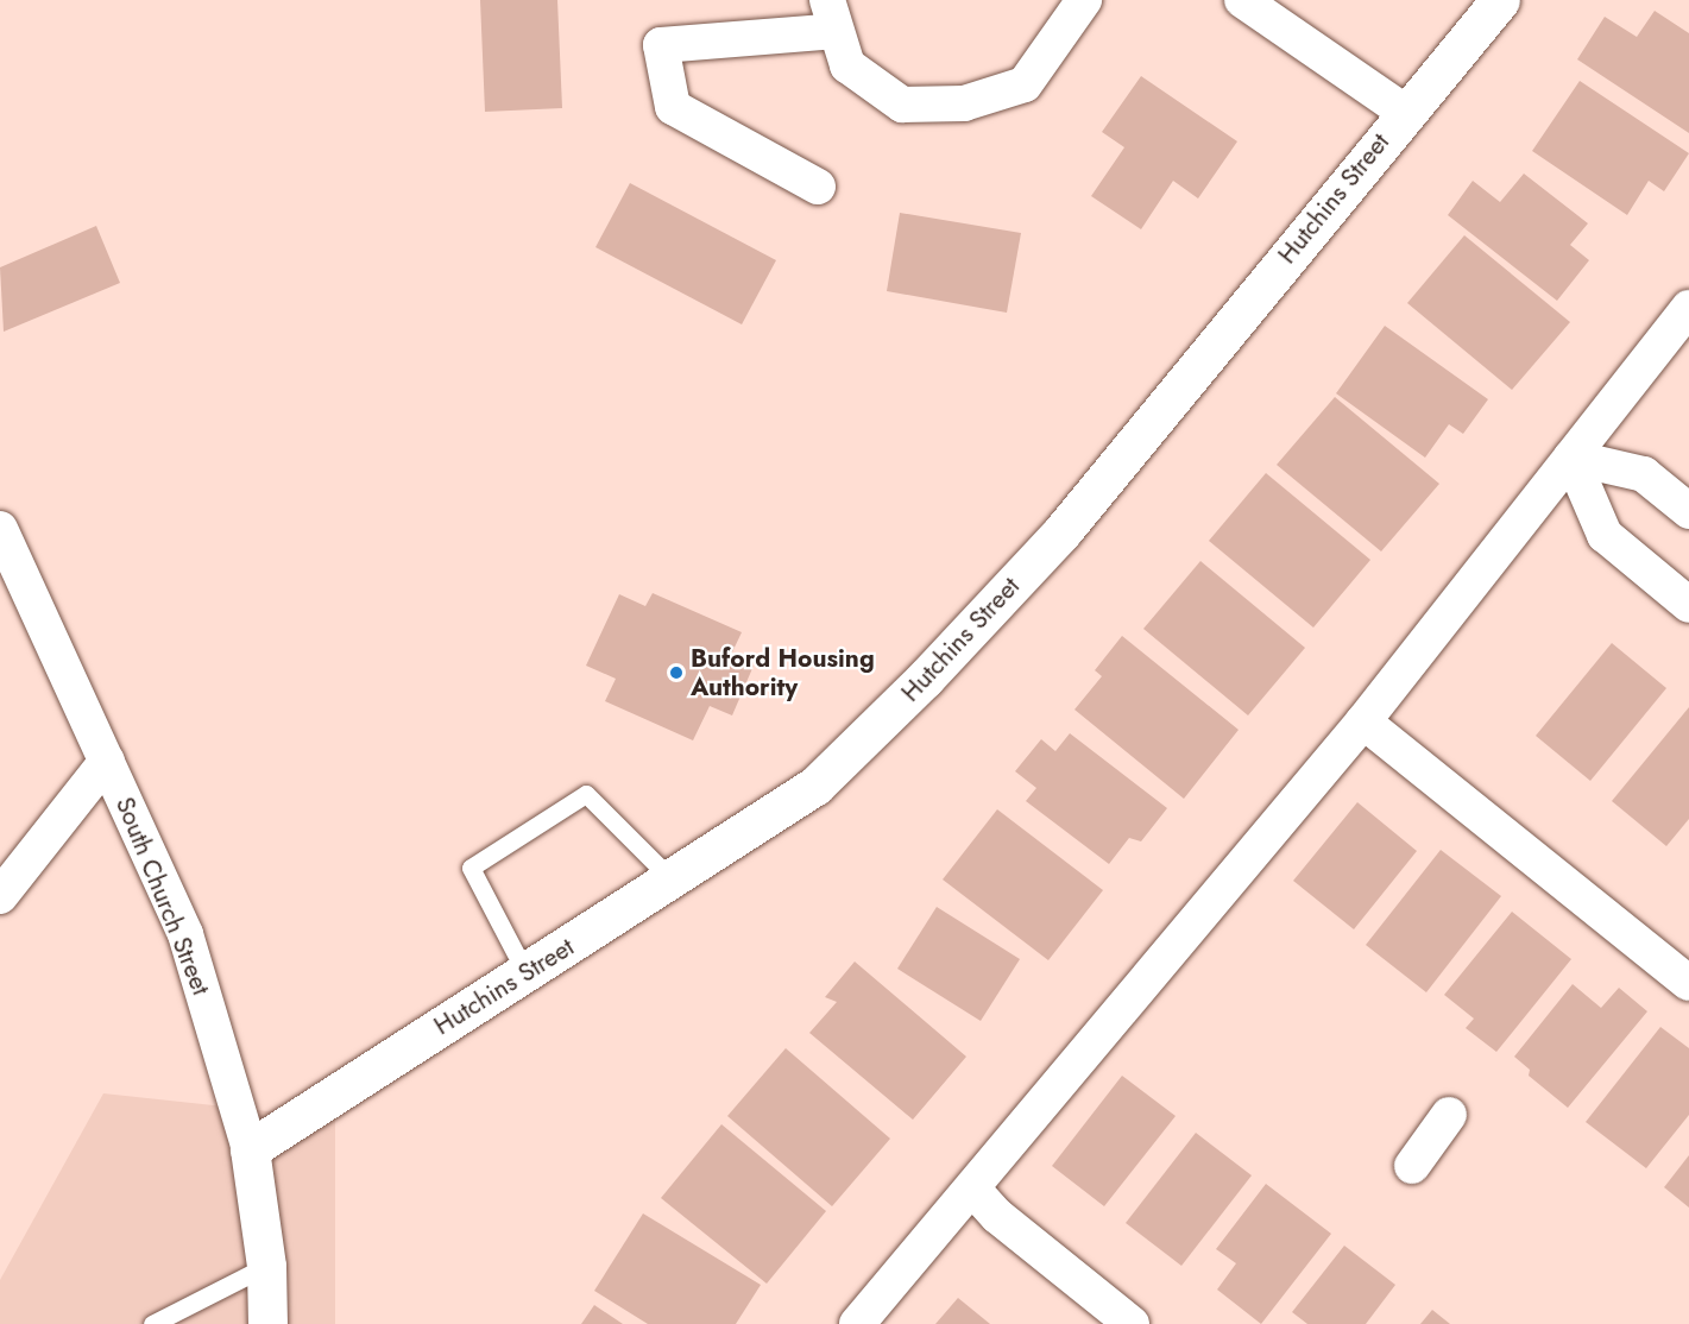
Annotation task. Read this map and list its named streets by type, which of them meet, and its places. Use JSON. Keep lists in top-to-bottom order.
{
  "streets": {
    "street": ["Hutchins Street", "South Church Street"]
  },
  "crossings": [
    ["Hutchins Street", "South Church Street"]
  ],
  "places": ["Buford Housing Authority"]
}
